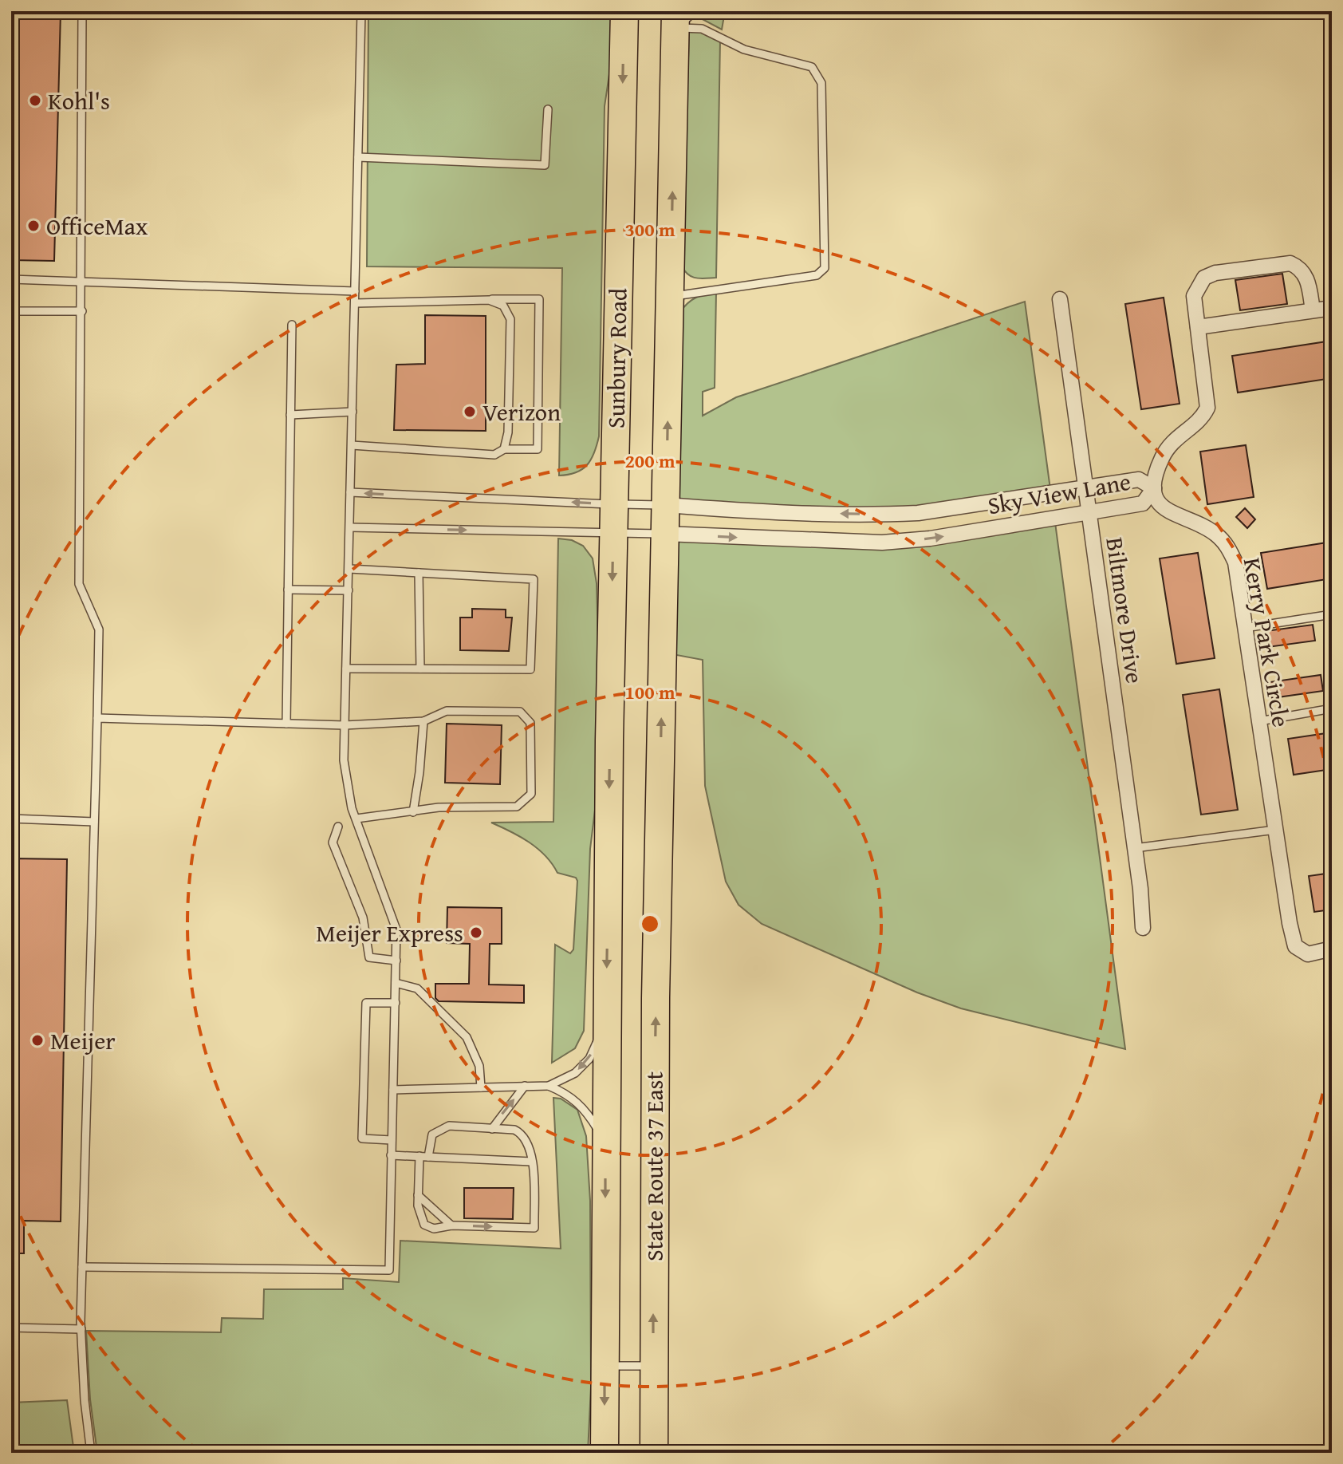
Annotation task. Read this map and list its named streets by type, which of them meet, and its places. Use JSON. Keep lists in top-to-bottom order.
{
  "streets": {
    "highway": ["Sunbury Road", "State Route 37 East"],
    "street": ["Sky View Lane", "Biltmore Drive", "Kerry Park Circle"]
  },
  "crossings": [
    ["Sunbury Road", "State Route 37 East"],
    ["Sky View Lane", "Biltmore Drive"],
    ["Sky View Lane", "Kerry Park Circle"],
    ["Sky View Lane", "State Route 37 East"]
  ],
  "places": [
    "Kohl's",
    "OfficeMax",
    "Verizon",
    "Meijer Express",
    "Meijer"
  ],
  "rings": ["300 m", "200 m", "100 m"]
}
